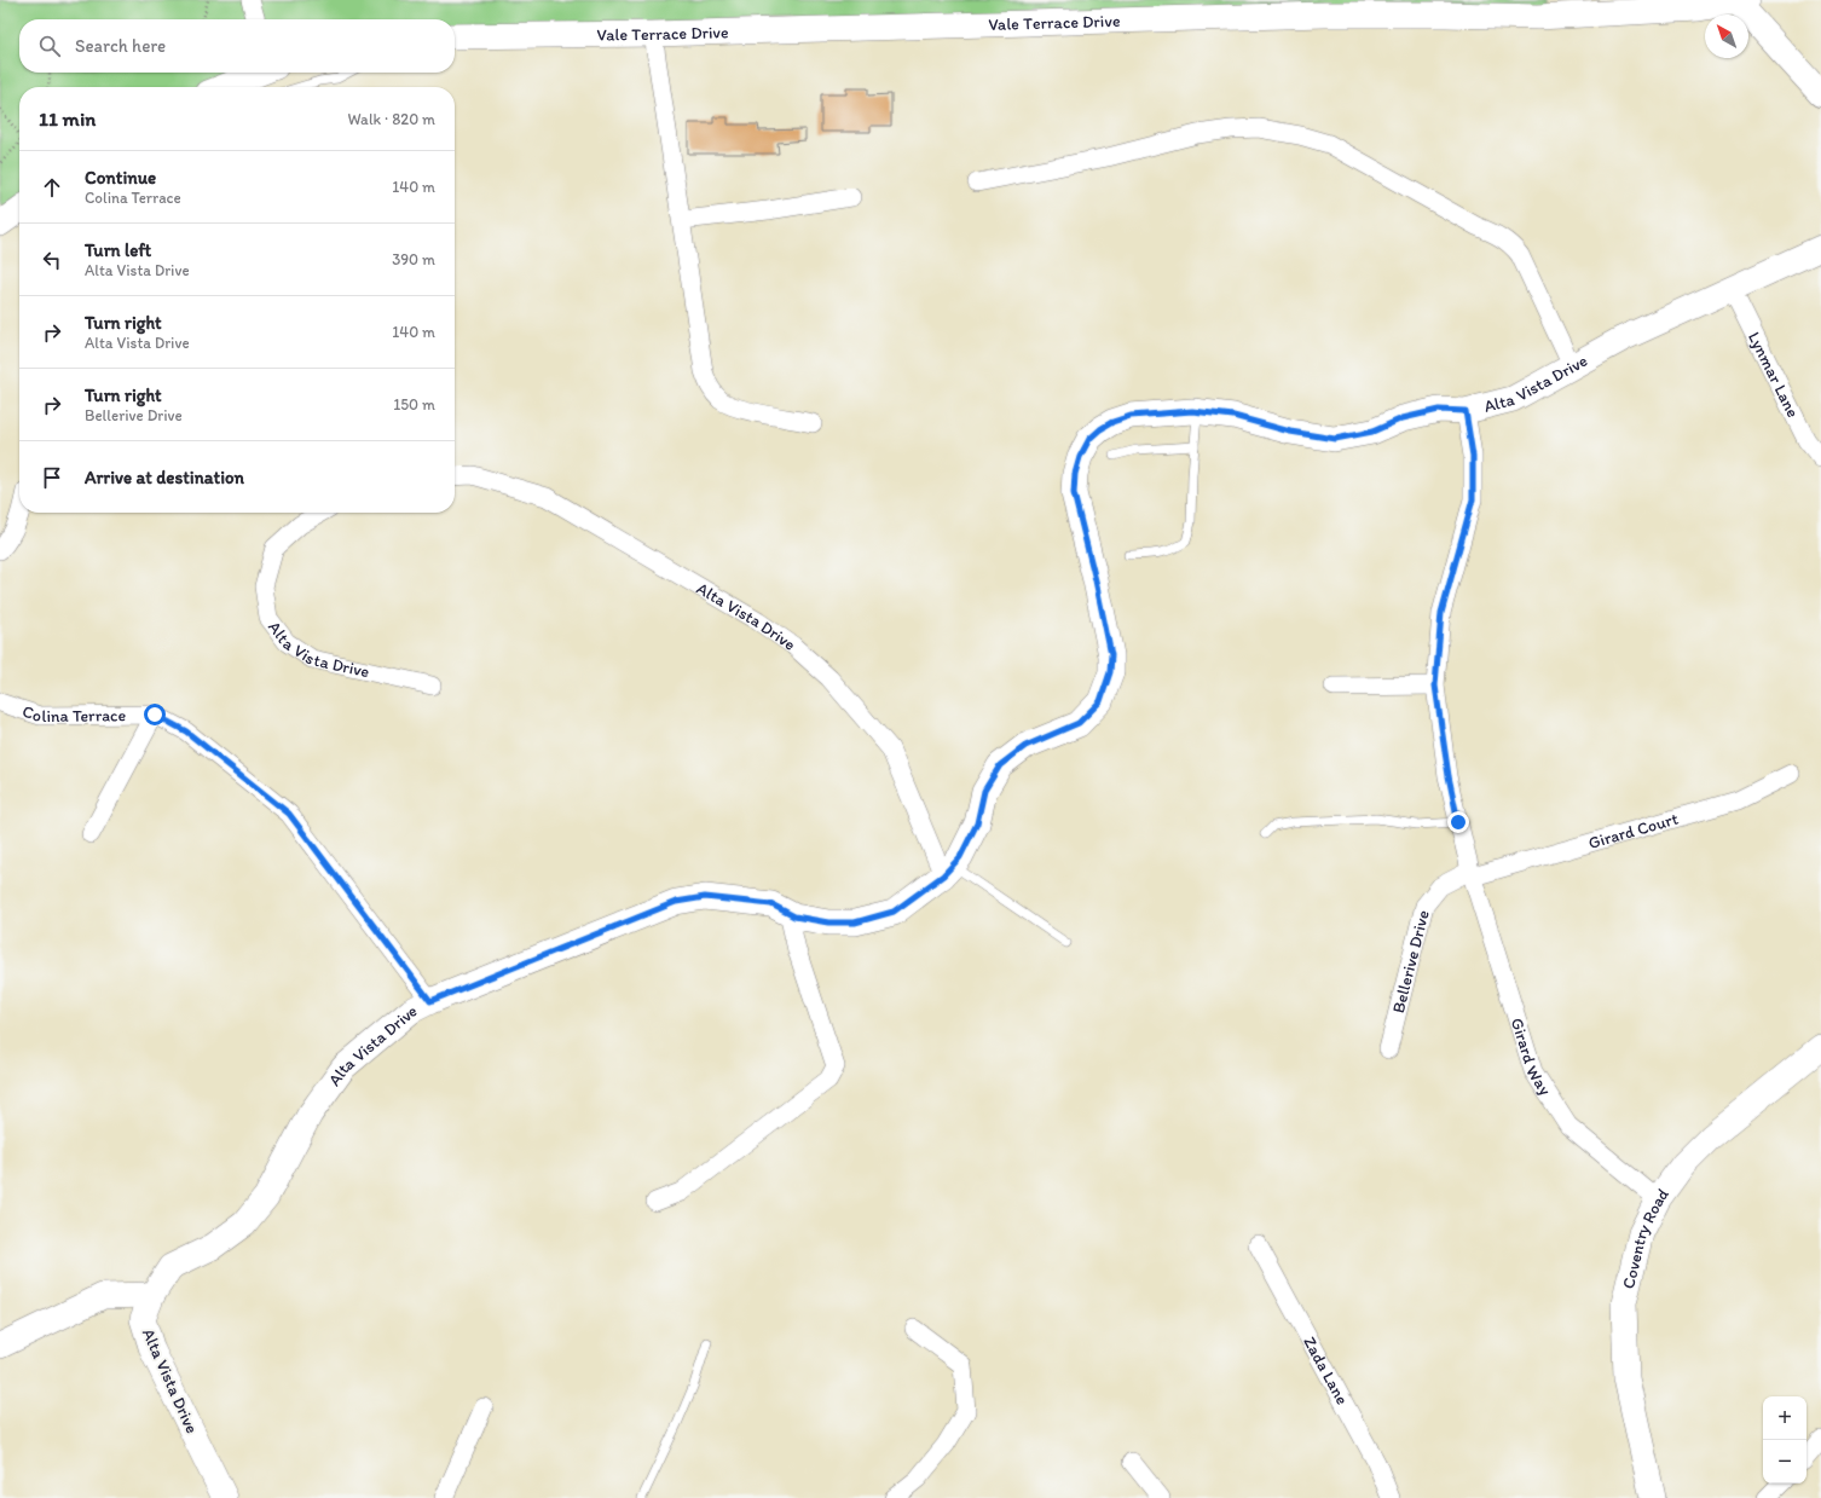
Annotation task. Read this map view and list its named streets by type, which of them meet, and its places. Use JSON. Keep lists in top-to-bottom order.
{
  "streets": {
    "street": [
      "Vale Terrace Drive",
      "Lynmar Lane",
      "Alta Vista Drive",
      "Colina Terrace",
      "Girard Court",
      "Bellerive Drive",
      "Girard Way",
      "Coventry Road",
      "Zada Lane"
    ]
  },
  "crossings": [
    ["Lynmar Lane", "Alta Vista Drive"],
    ["Alta Vista Drive", "Colina Terrace"],
    ["Girard Court", "Bellerive Drive"],
    ["Girard Court", "Girard Way"],
    ["Bellerive Drive", "Girard Way"],
    ["Girard Way", "Coventry Road"]
  ],
  "north": "top left",
  "page": {
    "search": "Search here",
    "heading": ["11 min", "Walk · 820 m"],
    "list": [
      ["Continue", "Colina Terrace", "140 m"],
      ["Turn left", "Alta Vista Drive", "390 m"],
      ["Turn right", "Alta Vista Drive", "140 m"],
      ["Turn right", "Bellerive Drive", "150 m"],
      "Arrive at destination"
    ],
    "map_buttons": ["+", "−"]
  }
}
